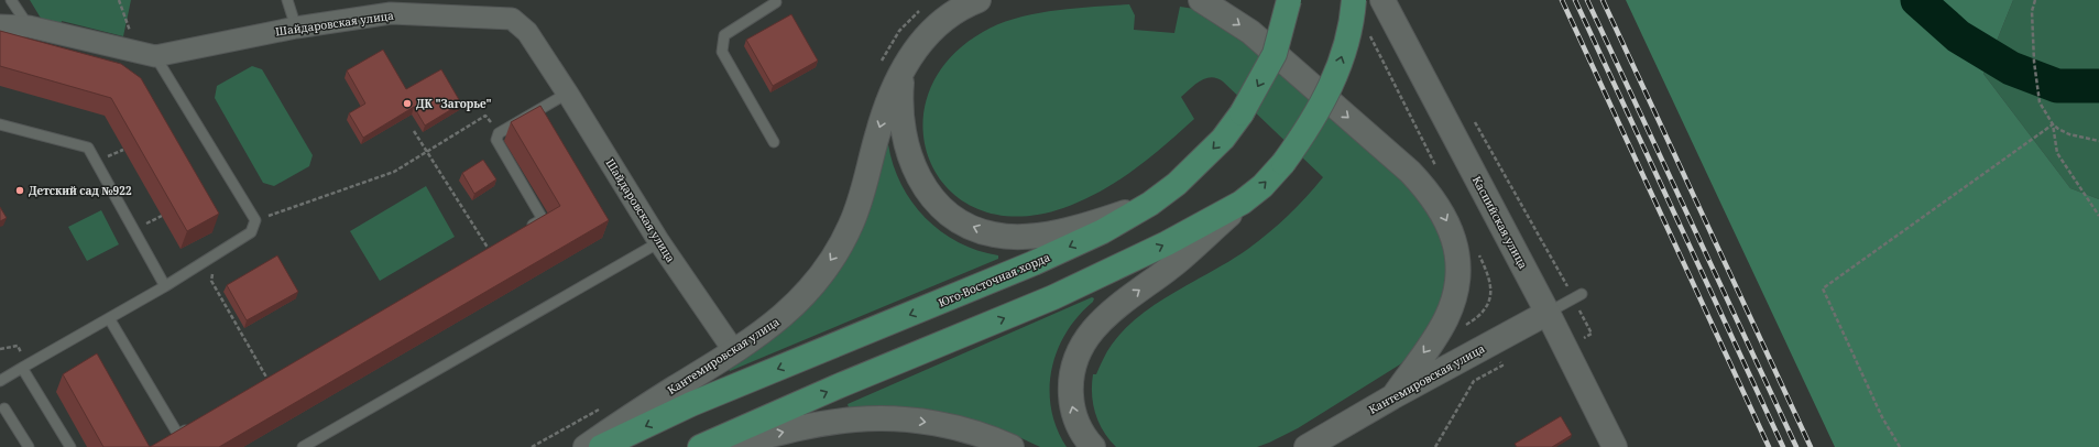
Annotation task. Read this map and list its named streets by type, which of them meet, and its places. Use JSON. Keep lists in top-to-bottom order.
{
  "streets": {
    "main road": ["Каспийская улица", "Юго-Восточная хорда", "Кантемировская улица"],
    "street": ["Шайдаровская улица"]
  },
  "crossings": [
    ["Шайдаровская улица", "Кантемировская улица"],
    ["Каспийская улица", "Кантемировская улица"]
  ],
  "one_way": ["Кантемировская улица"],
  "places": ["ДК \"Загорье\"", "Детский сад №922"]
}
